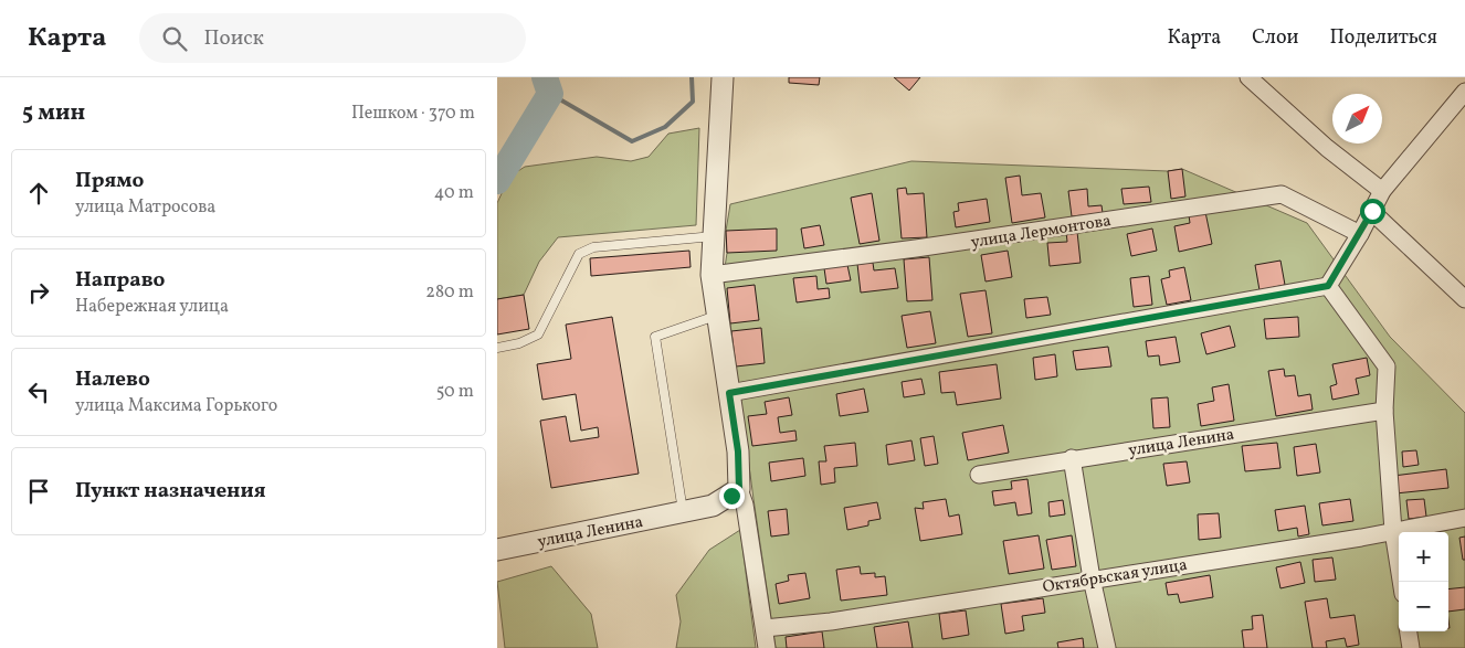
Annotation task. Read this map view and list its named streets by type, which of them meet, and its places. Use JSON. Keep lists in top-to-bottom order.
{
  "streets": {
    "street": ["улица Лермонтова", "улица Ленина", "Октябрьская улица"]
  },
  "north": "top right",
  "page": {
    "header": "Карта",
    "search": "Поиск",
    "nav": ["Карта", "Слои", "Поделиться"],
    "heading": ["5 мин", "Пешком · 370 m"],
    "list": [
      ["Прямо", "улица Матросова", "40 m"],
      ["Направо", "Набережная улица", "280 m"],
      ["Налево", "улица Максима Горького", "50 m"],
      "Пункт назначения"
    ],
    "map_buttons": ["+", "−"]
  }
}
